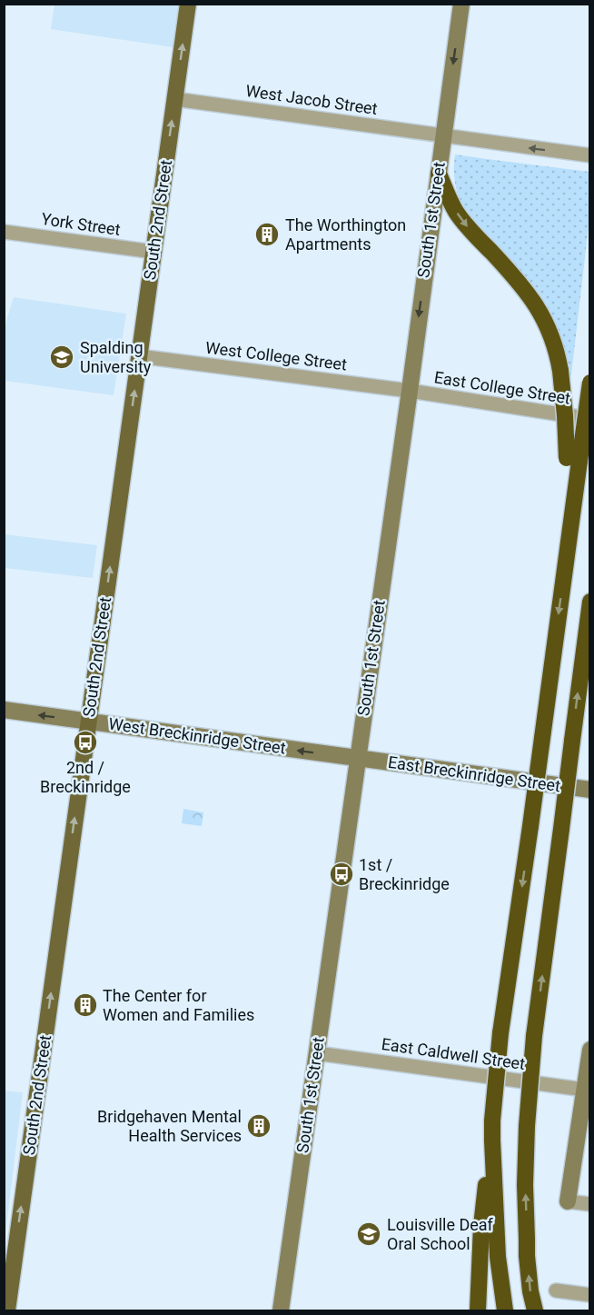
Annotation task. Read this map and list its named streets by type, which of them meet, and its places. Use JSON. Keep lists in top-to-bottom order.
{
  "streets": {
    "main road": ["South 2nd Street"],
    "street": [
      "West Jacob Street",
      "South 1st Street",
      "York Street",
      "West College Street",
      "East College Street",
      "West Breckinridge Street",
      "East Breckinridge Street",
      "East Caldwell Street"
    ]
  },
  "crossings": [
    ["West Jacob Street", "South 2nd Street"],
    ["West Jacob Street", "South 1st Street"],
    ["South 2nd Street", "York Street"],
    ["South 2nd Street", "West College Street"],
    ["South 2nd Street", "West Breckinridge Street"],
    ["South 1st Street", "West College Street"],
    ["South 1st Street", "East College Street"],
    ["South 1st Street", "West Breckinridge Street"],
    ["South 1st Street", "East Breckinridge Street"],
    ["South 1st Street", "East Caldwell Street"],
    ["West College Street", "East College Street"],
    ["West Breckinridge Street", "East Breckinridge Street"]
  ],
  "one_way": ["West Jacob Street", "South 2nd Street", "West Breckinridge Street"],
  "places": {
    "building": ["The Worthington Apartments", "The Center for Women and Families", "Bridgehaven Mental Health Services"],
    "school or university": ["Spalding University", "Louisville Deaf Oral School"],
    "bus stop": ["2nd / Breckinridge", "1st / Breckinridge"]
  }
}
